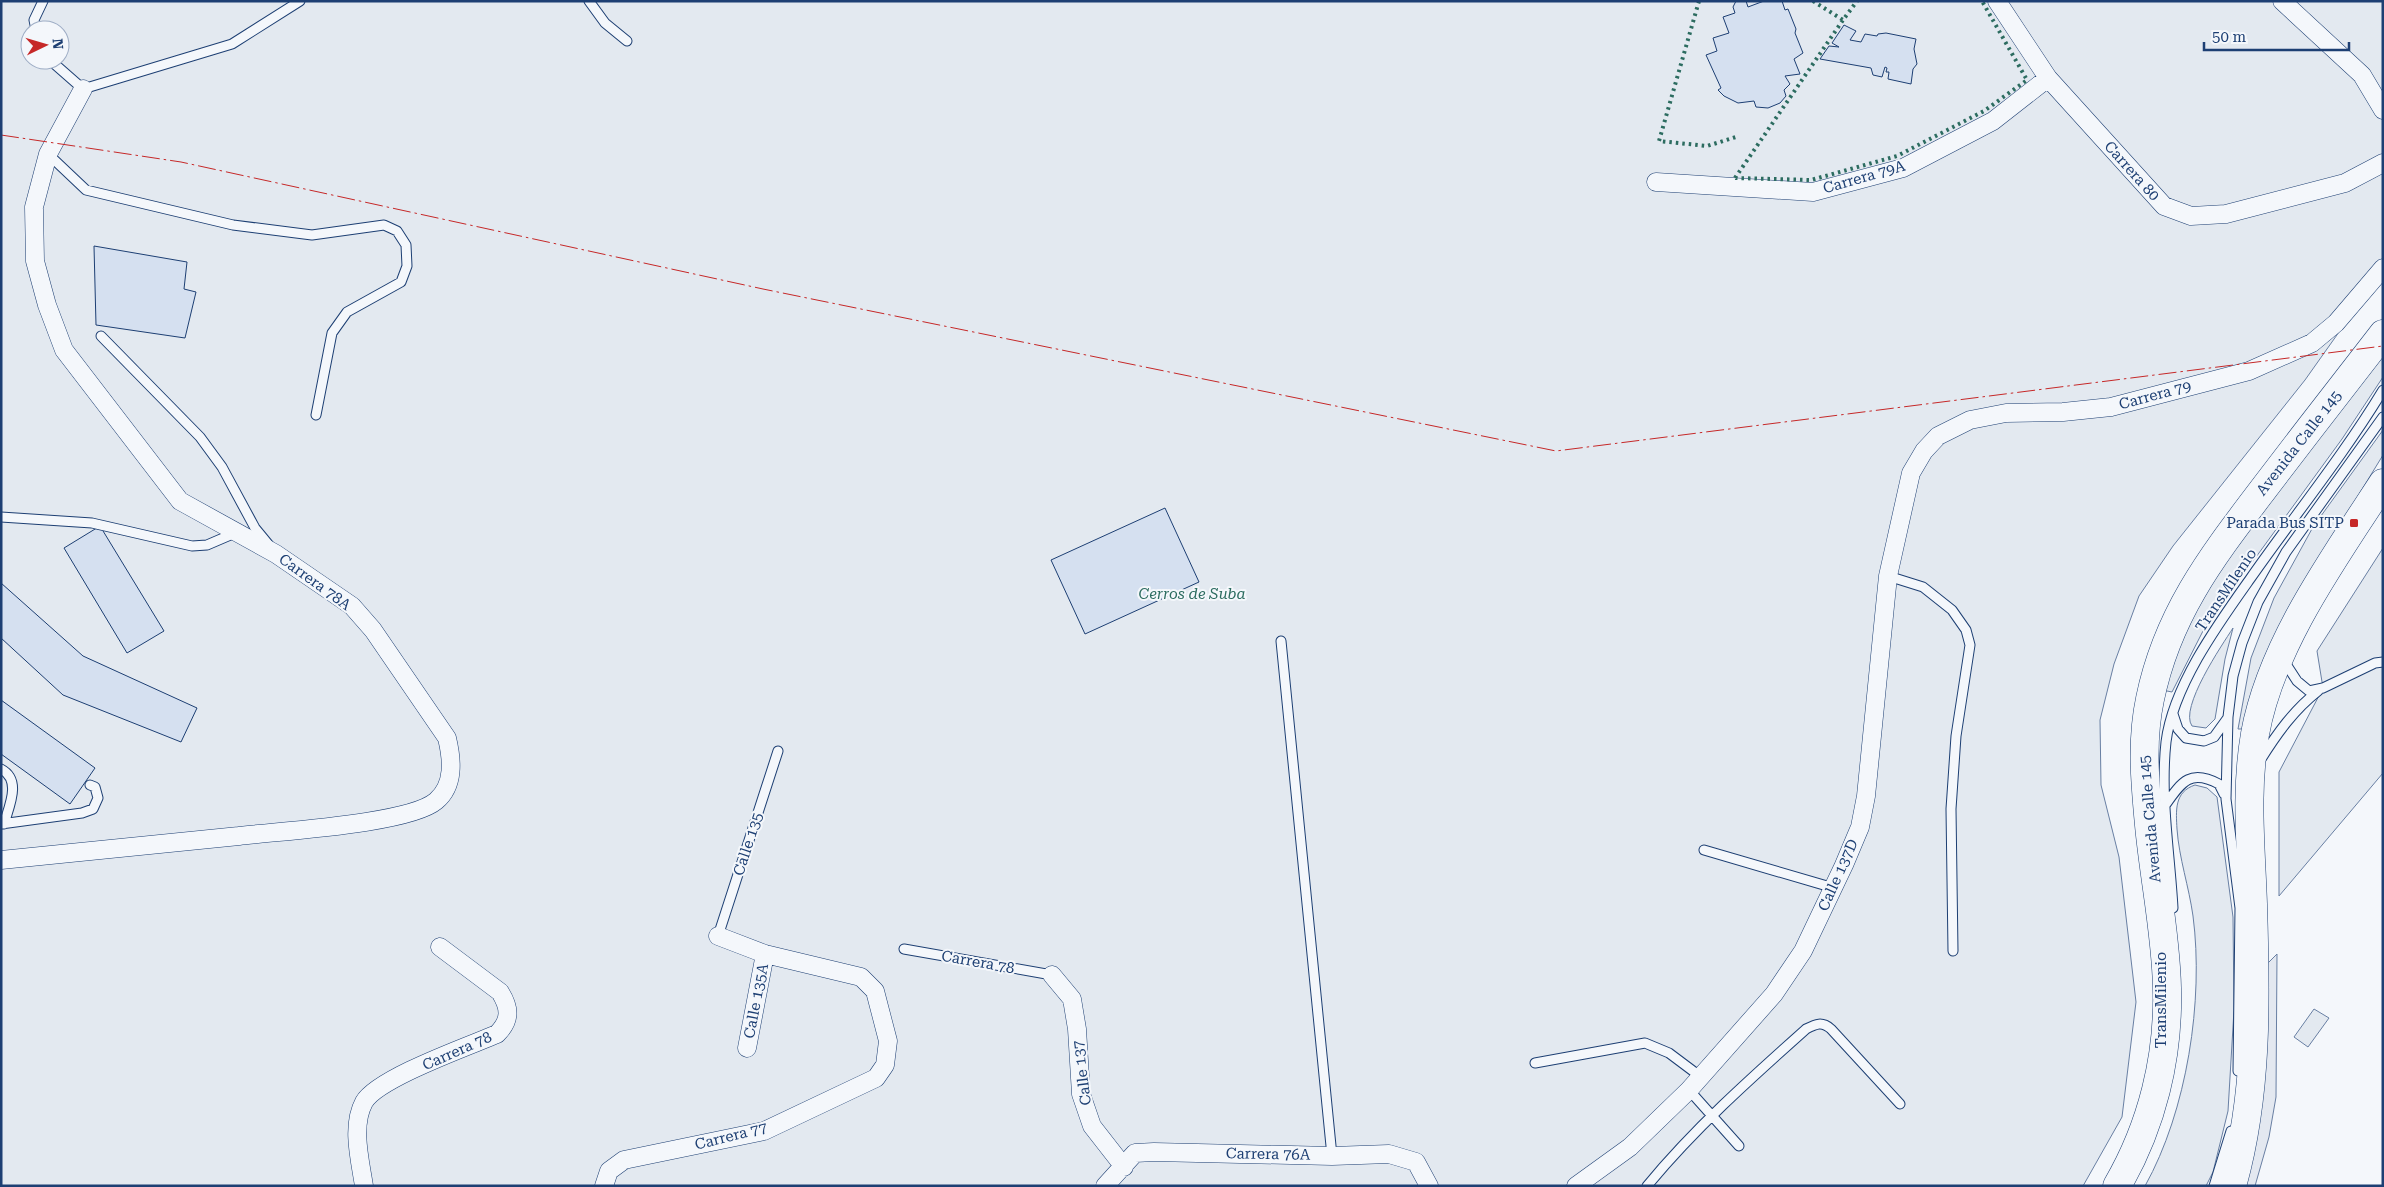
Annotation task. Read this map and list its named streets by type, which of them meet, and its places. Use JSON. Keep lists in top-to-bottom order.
{
  "streets": {
    "main road": ["Avenida Calle 145"],
    "street": [
      "Carrera 80",
      "Carrera 79A",
      "Carrera 79",
      "Carrera 78A",
      "Calle 137D",
      "Carrera 78",
      "Calle 135A",
      "Calle 137",
      "Carrera 77",
      "Carrera 76A"
    ],
    "lane": ["TransMilenio", "Calle 135"]
  },
  "crossings": [
    ["Carrera 80", "Carrera 79A"],
    ["Carrera 79", "Calle 137D"],
    ["Carrera 78", "Calle 137"],
    ["Calle 135A", "Carrera 77"],
    ["Calle 137", "Carrera 76A"]
  ],
  "parks": ["Cerros de Suba"],
  "places": {
    "transit": ["Parada Bus SITP"]
  },
  "scale_bar": "50 m",
  "north": "right"
}
